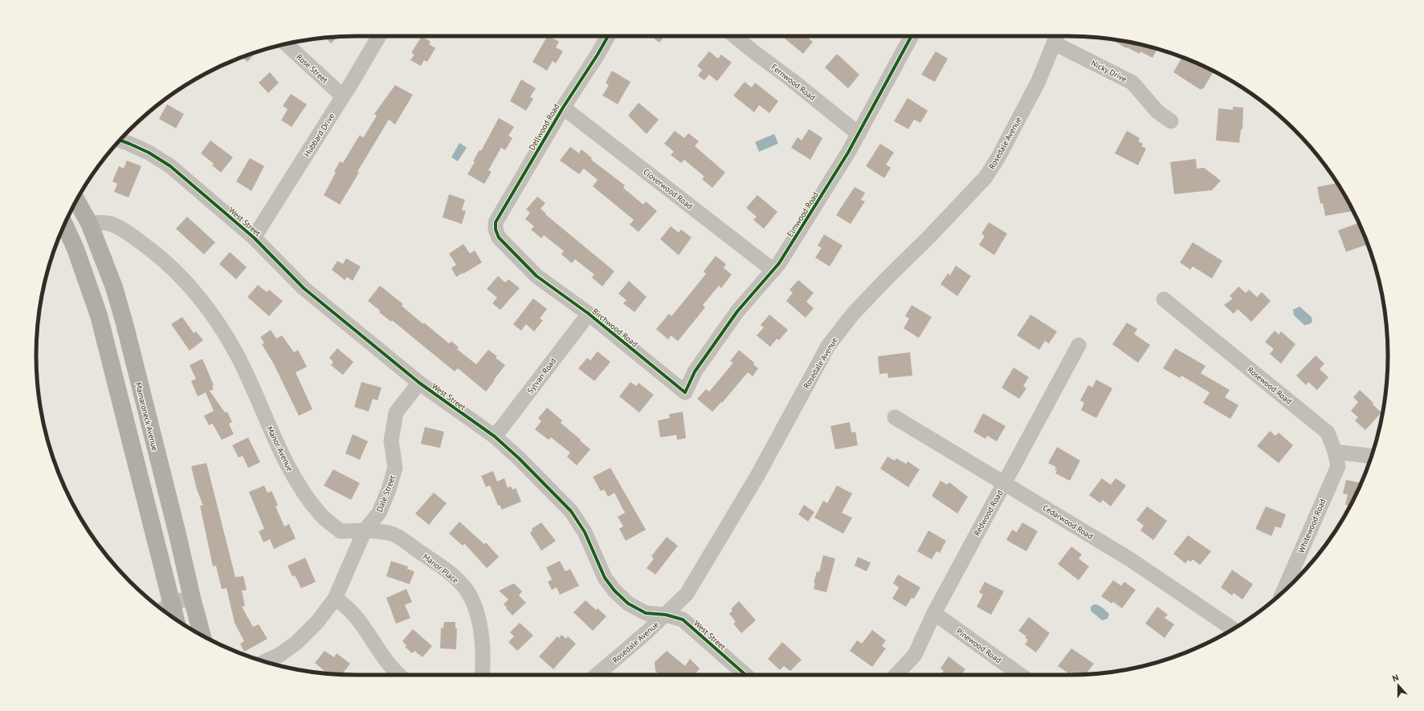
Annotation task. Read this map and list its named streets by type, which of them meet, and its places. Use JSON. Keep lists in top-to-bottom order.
{
  "streets": {
    "main road": ["Mamaroneck Avenue"],
    "street": [
      "Rose Street",
      "Nicky Drive",
      "Fernwood Road",
      "Dellwood Road",
      "Hubbard Drive",
      "Rosedale Avenue",
      "Cloverwood Road",
      "Elmwood Road",
      "West Street",
      "Birchwood Road",
      "Sylvan Road",
      "Rosewood Road",
      "Manor Avenue",
      "Dale Street",
      "Redwood Road",
      "Cedarwood Road",
      "Whitewood Road",
      "Manor Place",
      "Pinewood Road"
    ]
  },
  "crossings": [
    ["Rose Street", "Hubbard Drive"],
    ["Nicky Drive", "Rosedale Avenue"],
    ["Fernwood Road", "Elmwood Road"],
    ["Dellwood Road", "Cloverwood Road"],
    ["Dellwood Road", "Birchwood Road"],
    ["Hubbard Drive", "West Street"],
    ["Rosedale Avenue", "West Street"],
    ["Cloverwood Road", "Elmwood Road"],
    ["Elmwood Road", "Birchwood Road"],
    ["West Street", "Sylvan Road"],
    ["West Street", "Dale Street"],
    ["Birchwood Road", "Sylvan Road"],
    ["Rosewood Road", "Whitewood Road"],
    ["Mamaroneck Avenue", "Manor Avenue"],
    ["Manor Avenue", "Dale Street"],
    ["Manor Avenue", "Manor Place"],
    ["Dale Street", "Manor Place"],
    ["Redwood Road", "Cedarwood Road"],
    ["Redwood Road", "Pinewood Road"]
  ],
  "north": "top"
}
